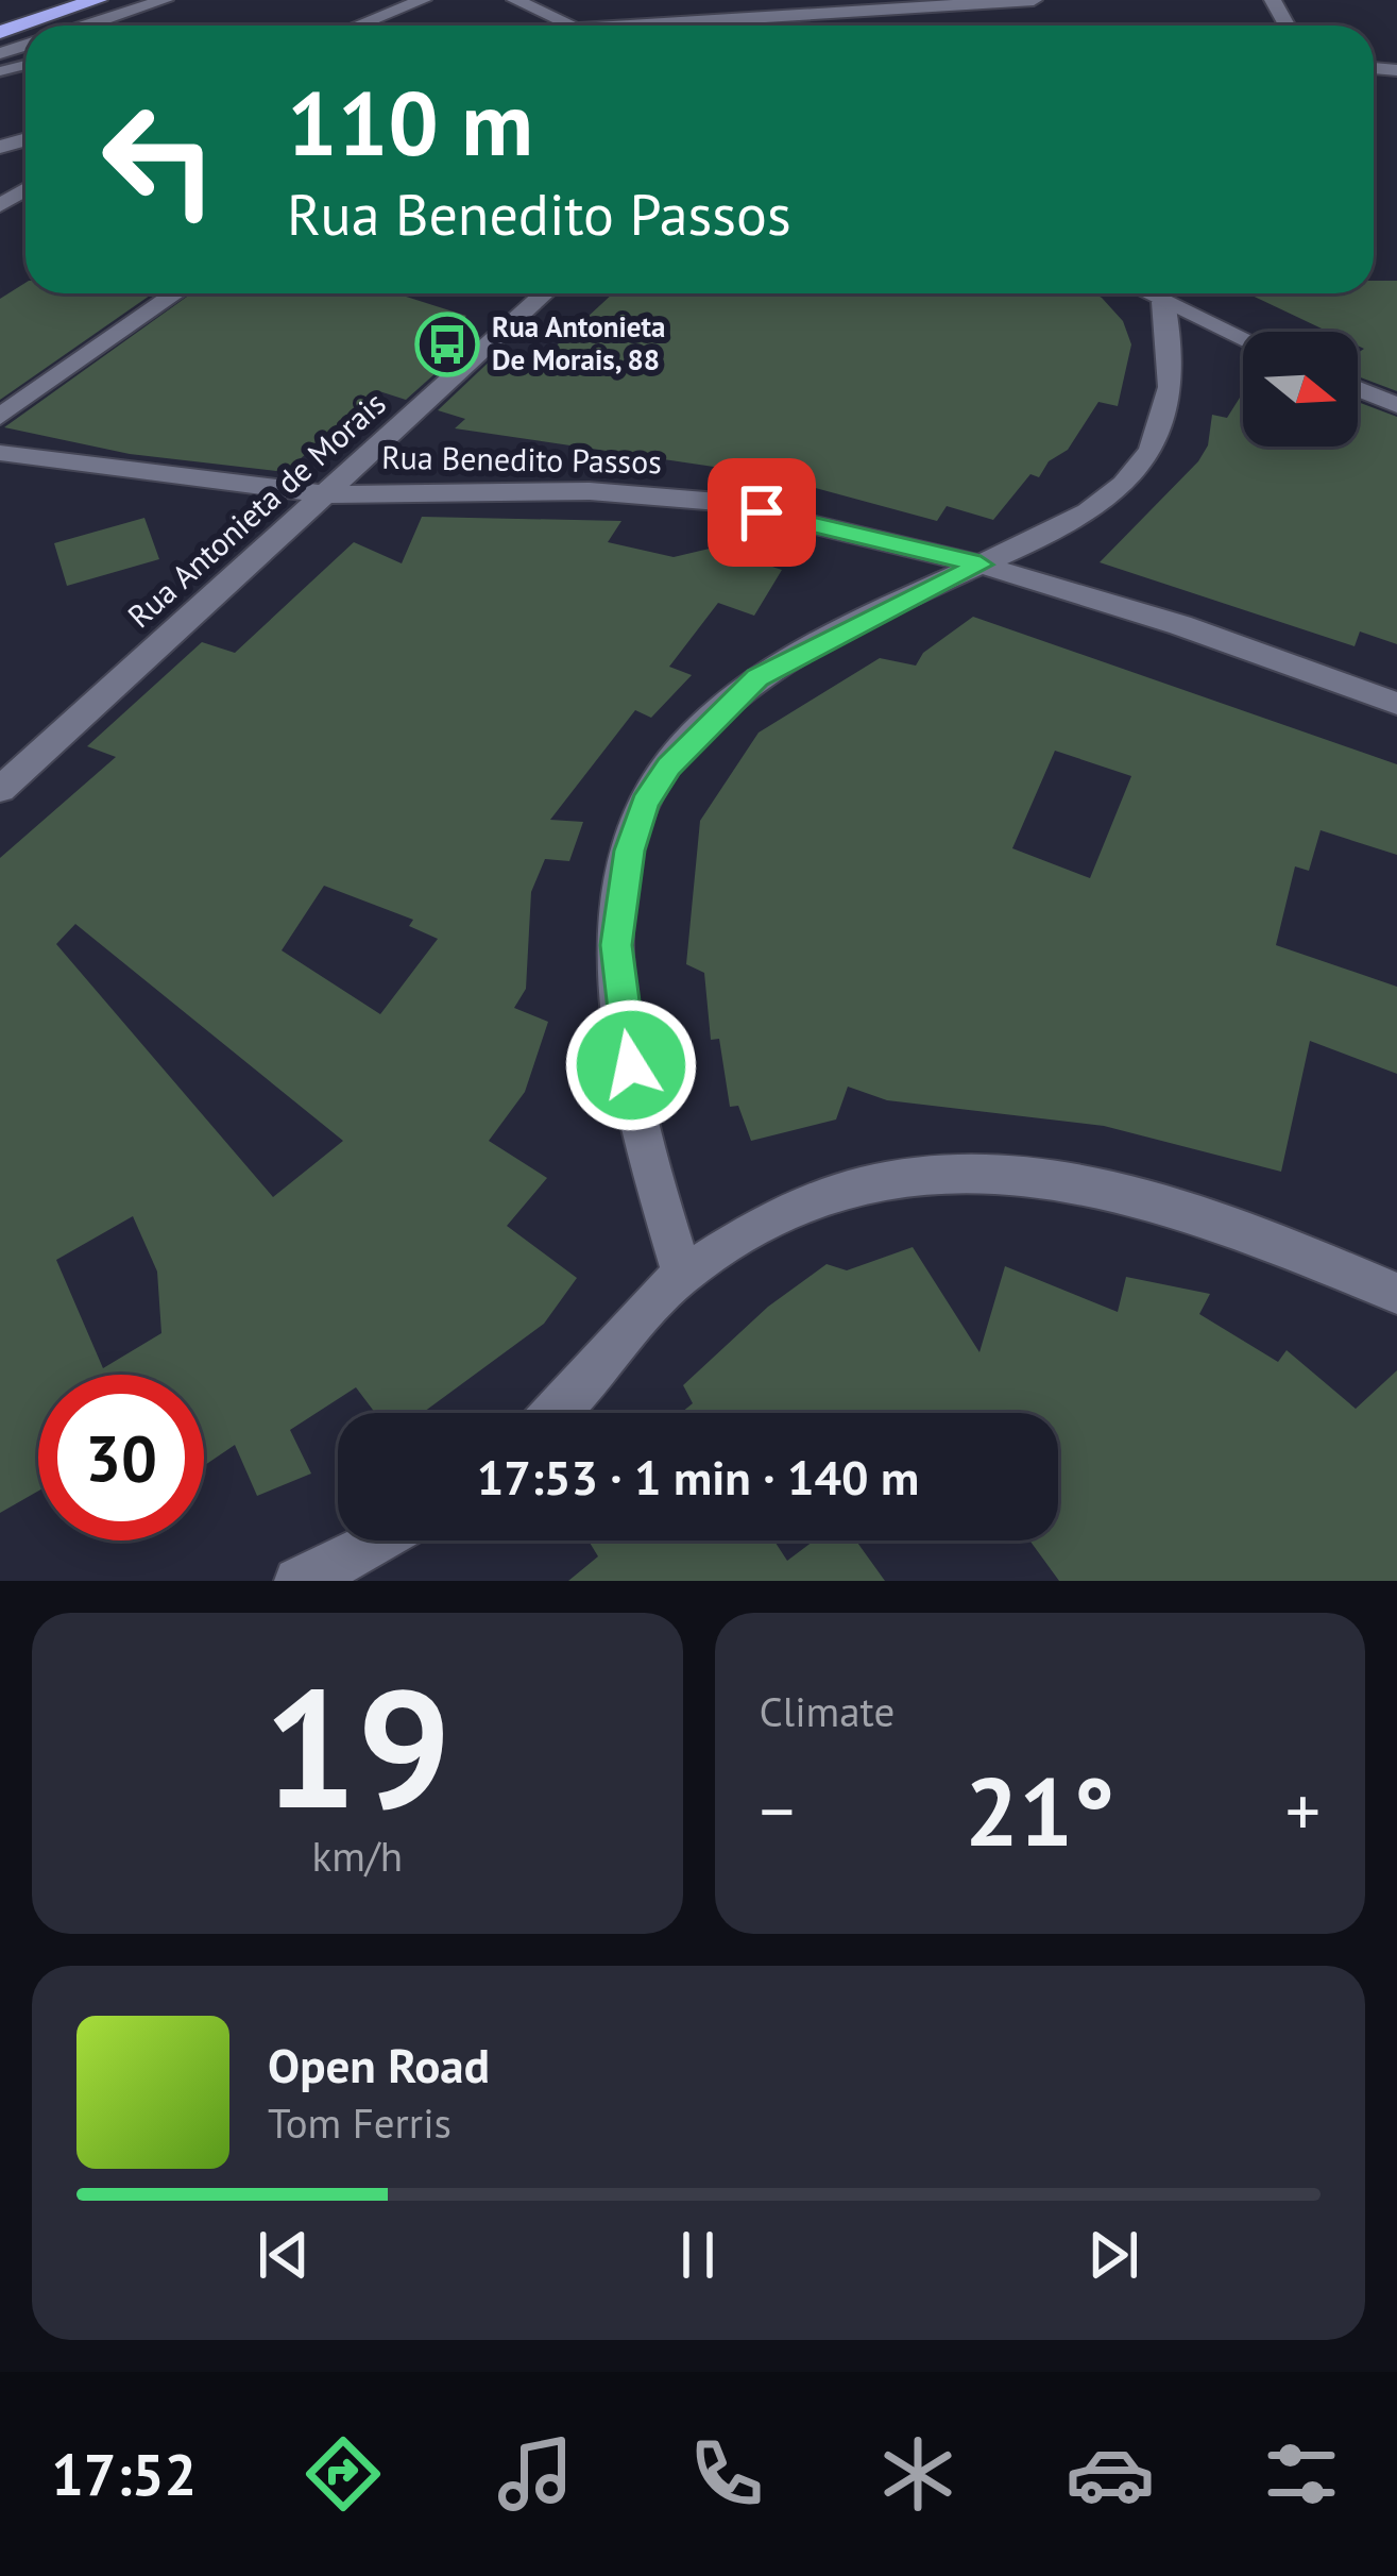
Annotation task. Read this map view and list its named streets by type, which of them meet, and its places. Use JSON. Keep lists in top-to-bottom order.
{
  "streets": {
    "street": ["Rua Benedito Passos", "Rua Antonieta de Morais"]
  },
  "crossings": [
    ["Rua Benedito Passos", "Rua Antonieta de Morais"]
  ],
  "places": {
    "bus stop": ["Rua Antonieta De Morais, 88"]
  },
  "north": "right",
  "page": {
    "turn": ["110 m", "Rua Benedito Passos"],
    "limit": "30",
    "trip": "17:53 · 1 min · 140 m",
    "tile": [
      ["19", "km/h"],
      "Climate"
    ],
    "heat": ["−", "21°", "+"],
    "song": ["Open Road", "Tom Ferris"],
    "tabs": "17:52"
  }
}
